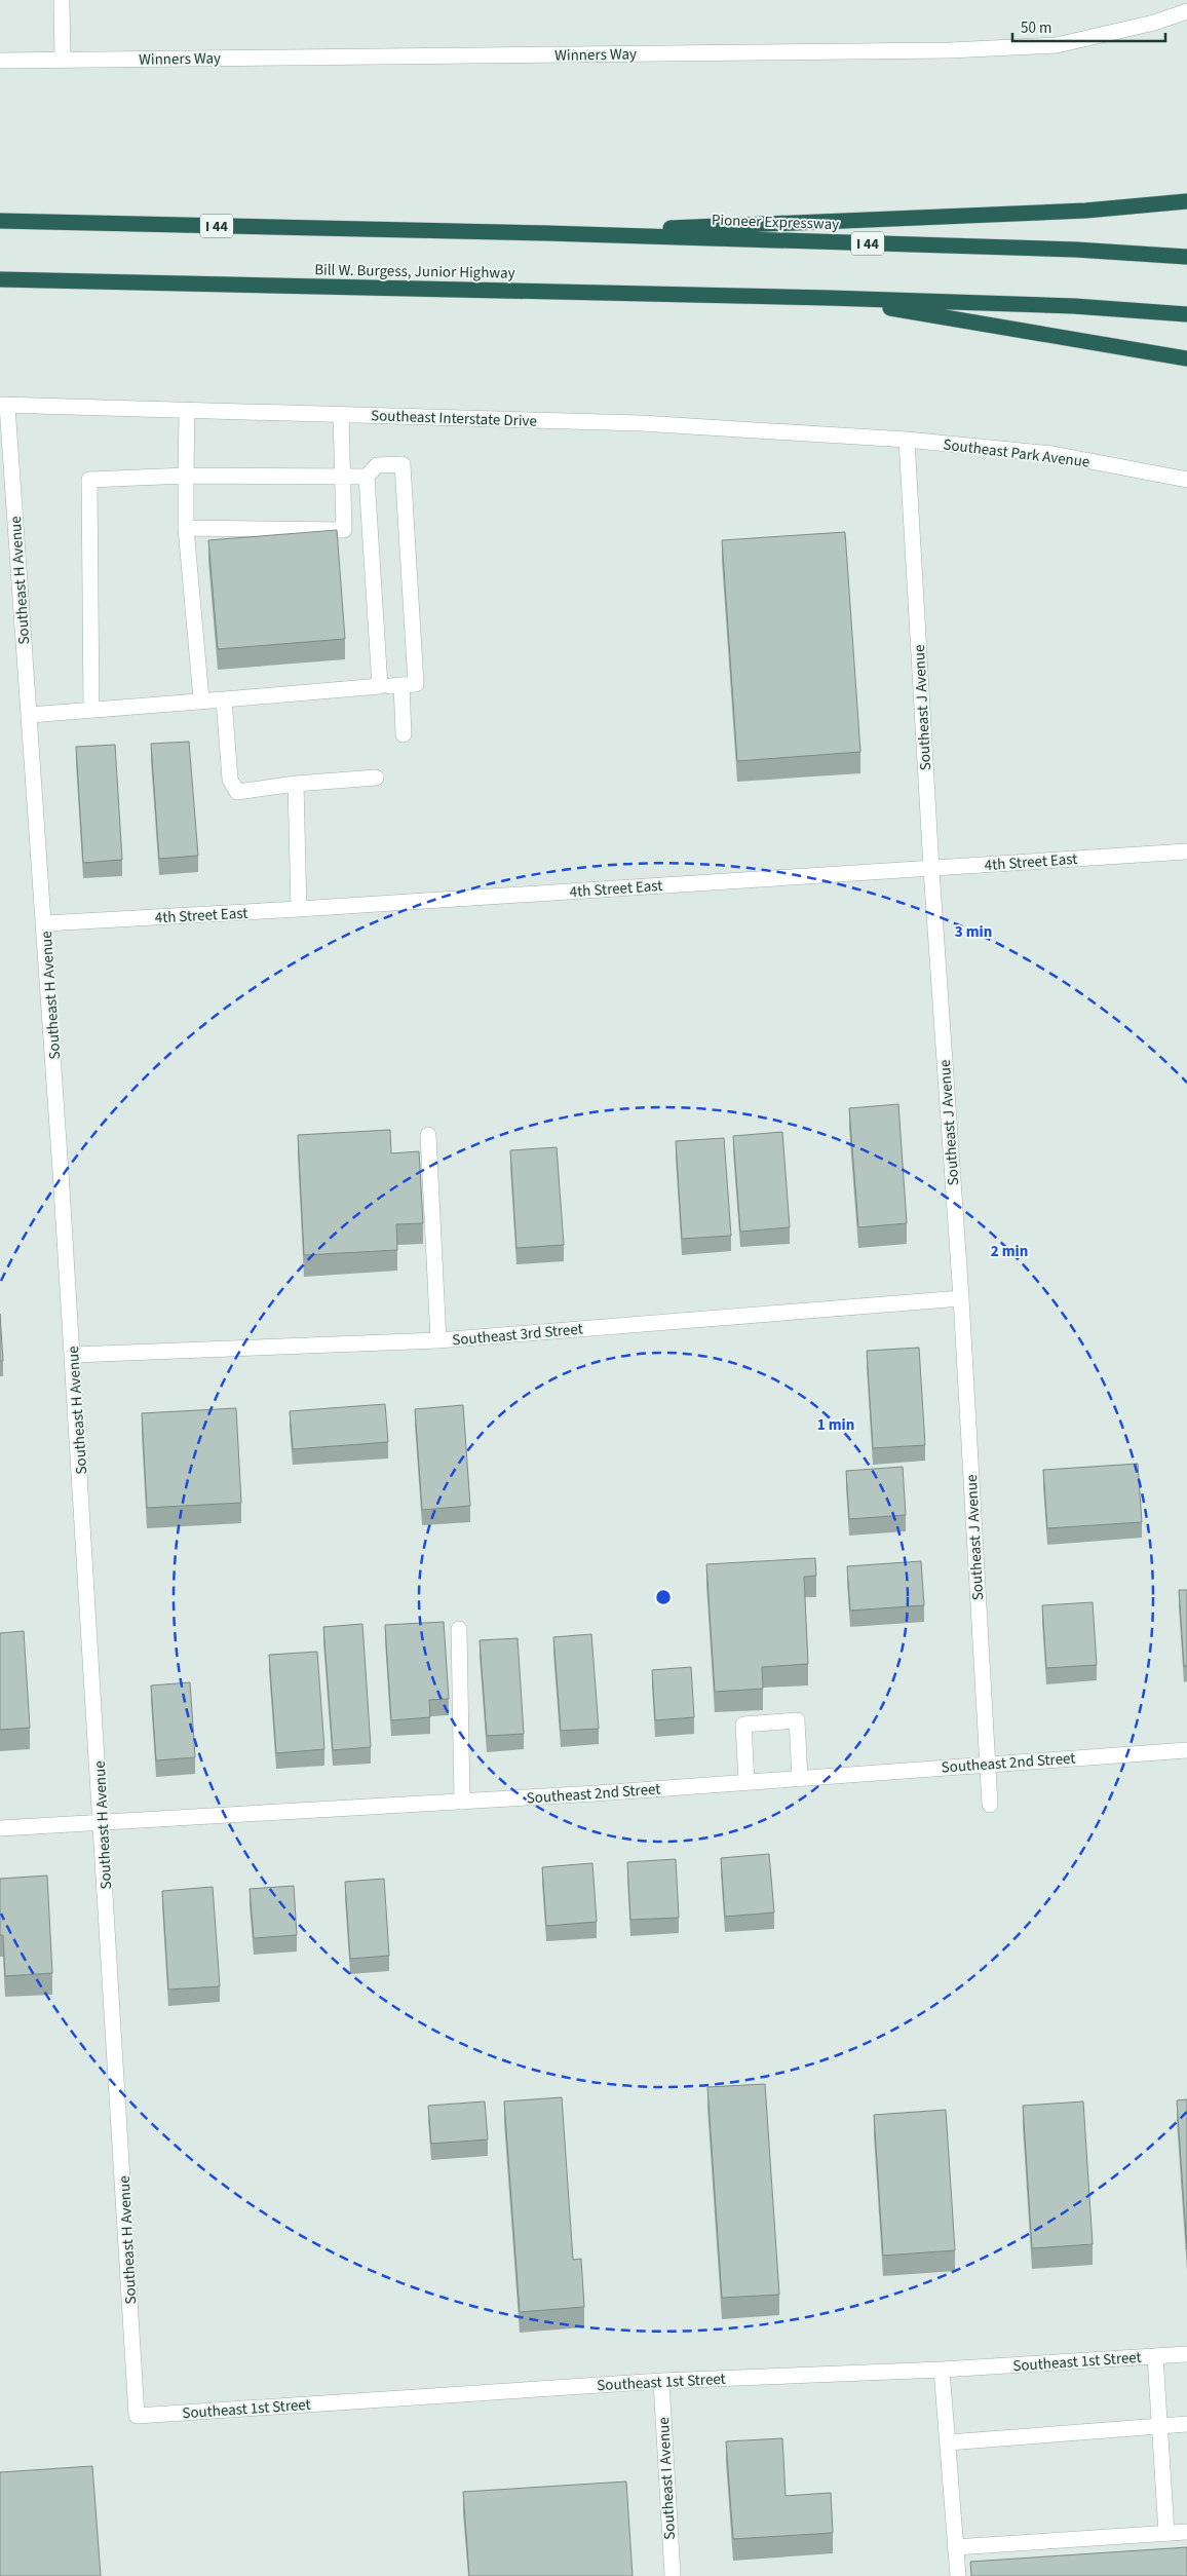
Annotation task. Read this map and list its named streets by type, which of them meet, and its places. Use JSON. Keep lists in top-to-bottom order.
{
  "streets": {
    "highway": ["Pioneer Expressway", "I 44", "Bill W. Burgess, Junior Highway"],
    "street": [
      "Winners Way",
      "Southeast Interstate Drive",
      "Southeast Park Avenue",
      "Southeast H Avenue",
      "Southeast J Avenue",
      "4th Street East",
      "Southeast 3rd Street",
      "Southeast 2nd Street",
      "Southeast 1st Street",
      "Southeast I Avenue"
    ]
  },
  "crossings": [
    ["Pioneer Expressway", "I 44"],
    ["Southeast Interstate Drive", "Southeast Park Avenue"],
    ["Southeast Interstate Drive", "Southeast H Avenue"],
    ["Southeast Interstate Drive", "Southeast J Avenue"],
    ["Southeast Park Avenue", "Southeast J Avenue"],
    ["Southeast H Avenue", "4th Street East"],
    ["Southeast H Avenue", "Southeast 3rd Street"],
    ["Southeast H Avenue", "Southeast 2nd Street"],
    ["Southeast H Avenue", "Southeast 1st Street"],
    ["Southeast J Avenue", "4th Street East"],
    ["Southeast J Avenue", "Southeast 3rd Street"],
    ["Southeast J Avenue", "Southeast 2nd Street"],
    ["Southeast 1st Street", "Southeast I Avenue"]
  ],
  "scale_bar": "50 m",
  "rings": ["3 min", "2 min", "1 min"]
}
